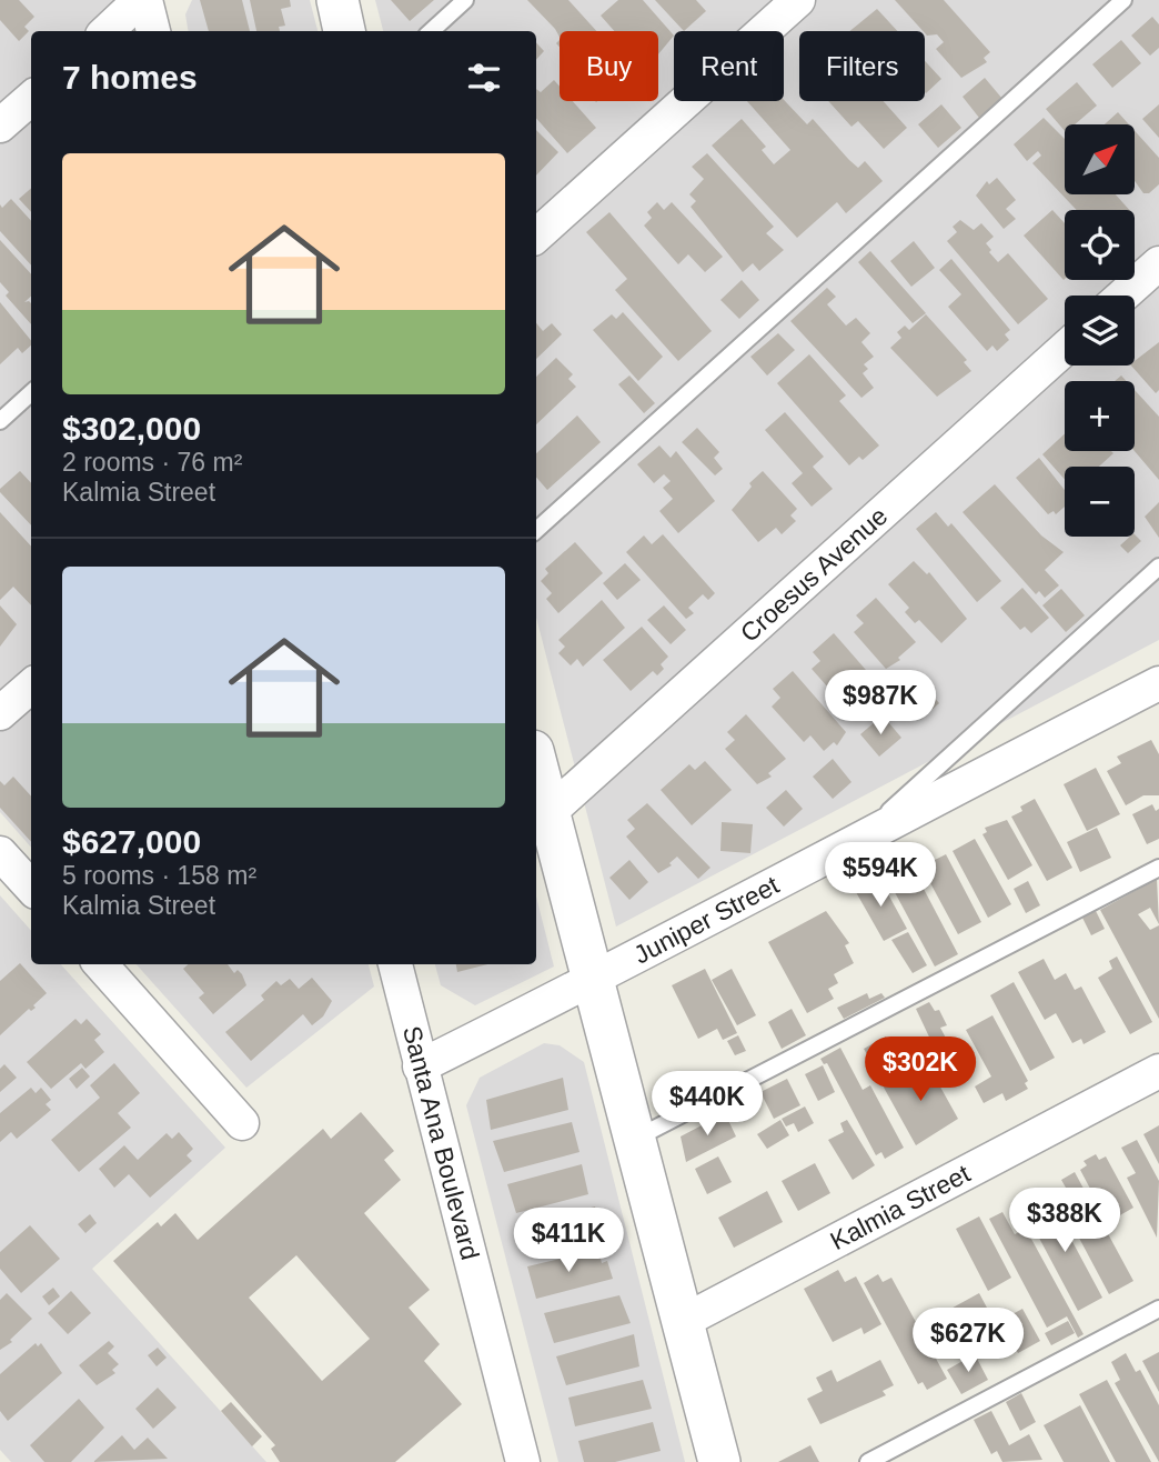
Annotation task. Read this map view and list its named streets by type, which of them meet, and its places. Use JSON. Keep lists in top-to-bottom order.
{
  "streets": {
    "street": [
      "Croesus Avenue",
      "Juniper Street",
      "Santa Ana Boulevard",
      "Kalmia Street"
    ]
  },
  "crossings": [
    ["Juniper Street", "Santa Ana Boulevard"]
  ],
  "north": "top right",
  "page": {
    "chip": ["Buy", "Rent", "Filters"],
    "heading": "7 homes",
    "map_buttons": ["+", "−"],
    "list": [
      {
        "name": "$302,000",
        "note": "2 rooms · 76 m² · Kalmia Street"
      },
      {
        "name": "$627,000",
        "note": "5 rooms · 158 m² · Kalmia Street"
      }
    ],
    "price": [
      "$987K",
      "$594K",
      "$302K",
      "$440K",
      "$388K",
      "$411K",
      "$627K"
    ]
  }
}
